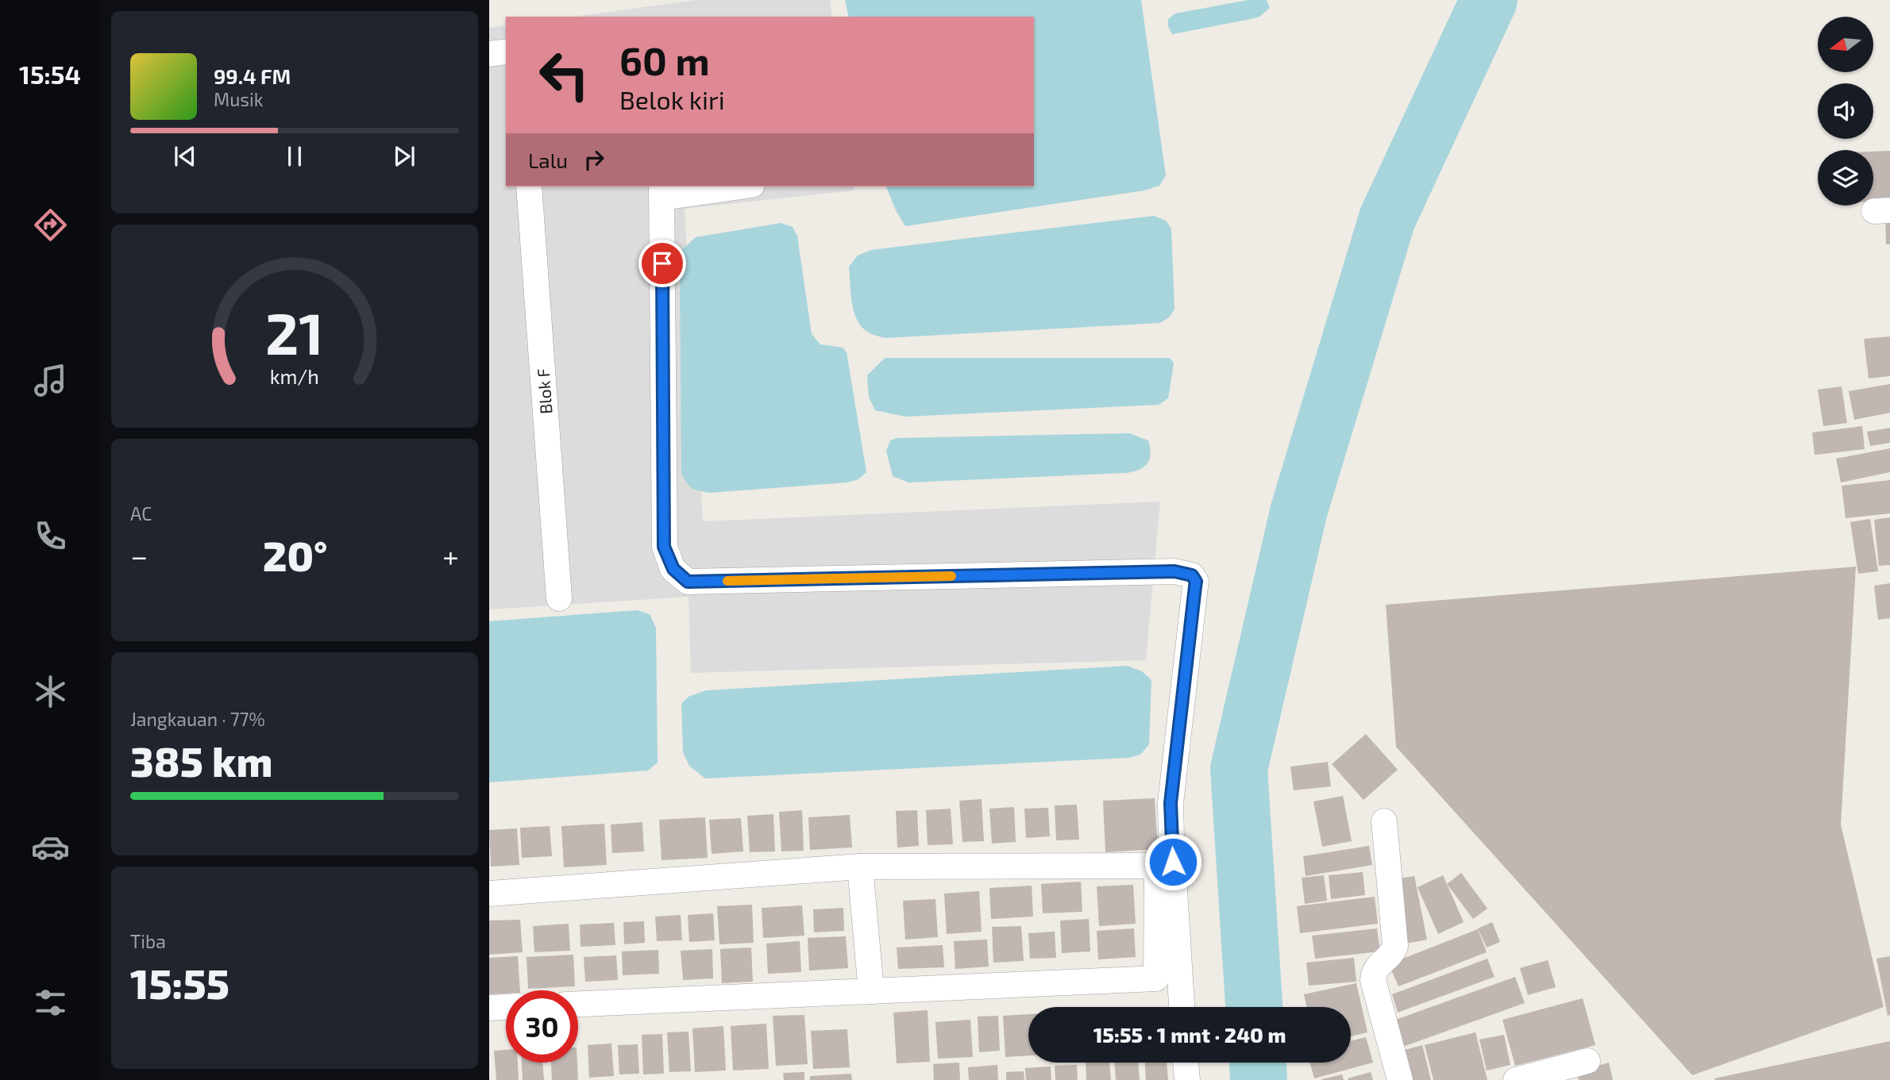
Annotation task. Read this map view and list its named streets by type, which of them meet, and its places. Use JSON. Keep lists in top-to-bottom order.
{
  "streets": {
    "street": ["Blok F"]
  },
  "north": "left",
  "page": {
    "tabs": "15:54",
    "turn": ["60 m", "Belok kiri"],
    "song": ["99.4 FM", "Musik"],
    "then": "Lalu",
    "tile": [
      "AC",
      ["Jangkauan · 77%", "385 km"],
      ["Tiba", "15:55"]
    ],
    "heat": ["−", "20°", "+"],
    "limit": "30",
    "trip": "15:55 · 1 mnt · 240 m",
    "gauge": ["21", "km/h"]
  }
}
